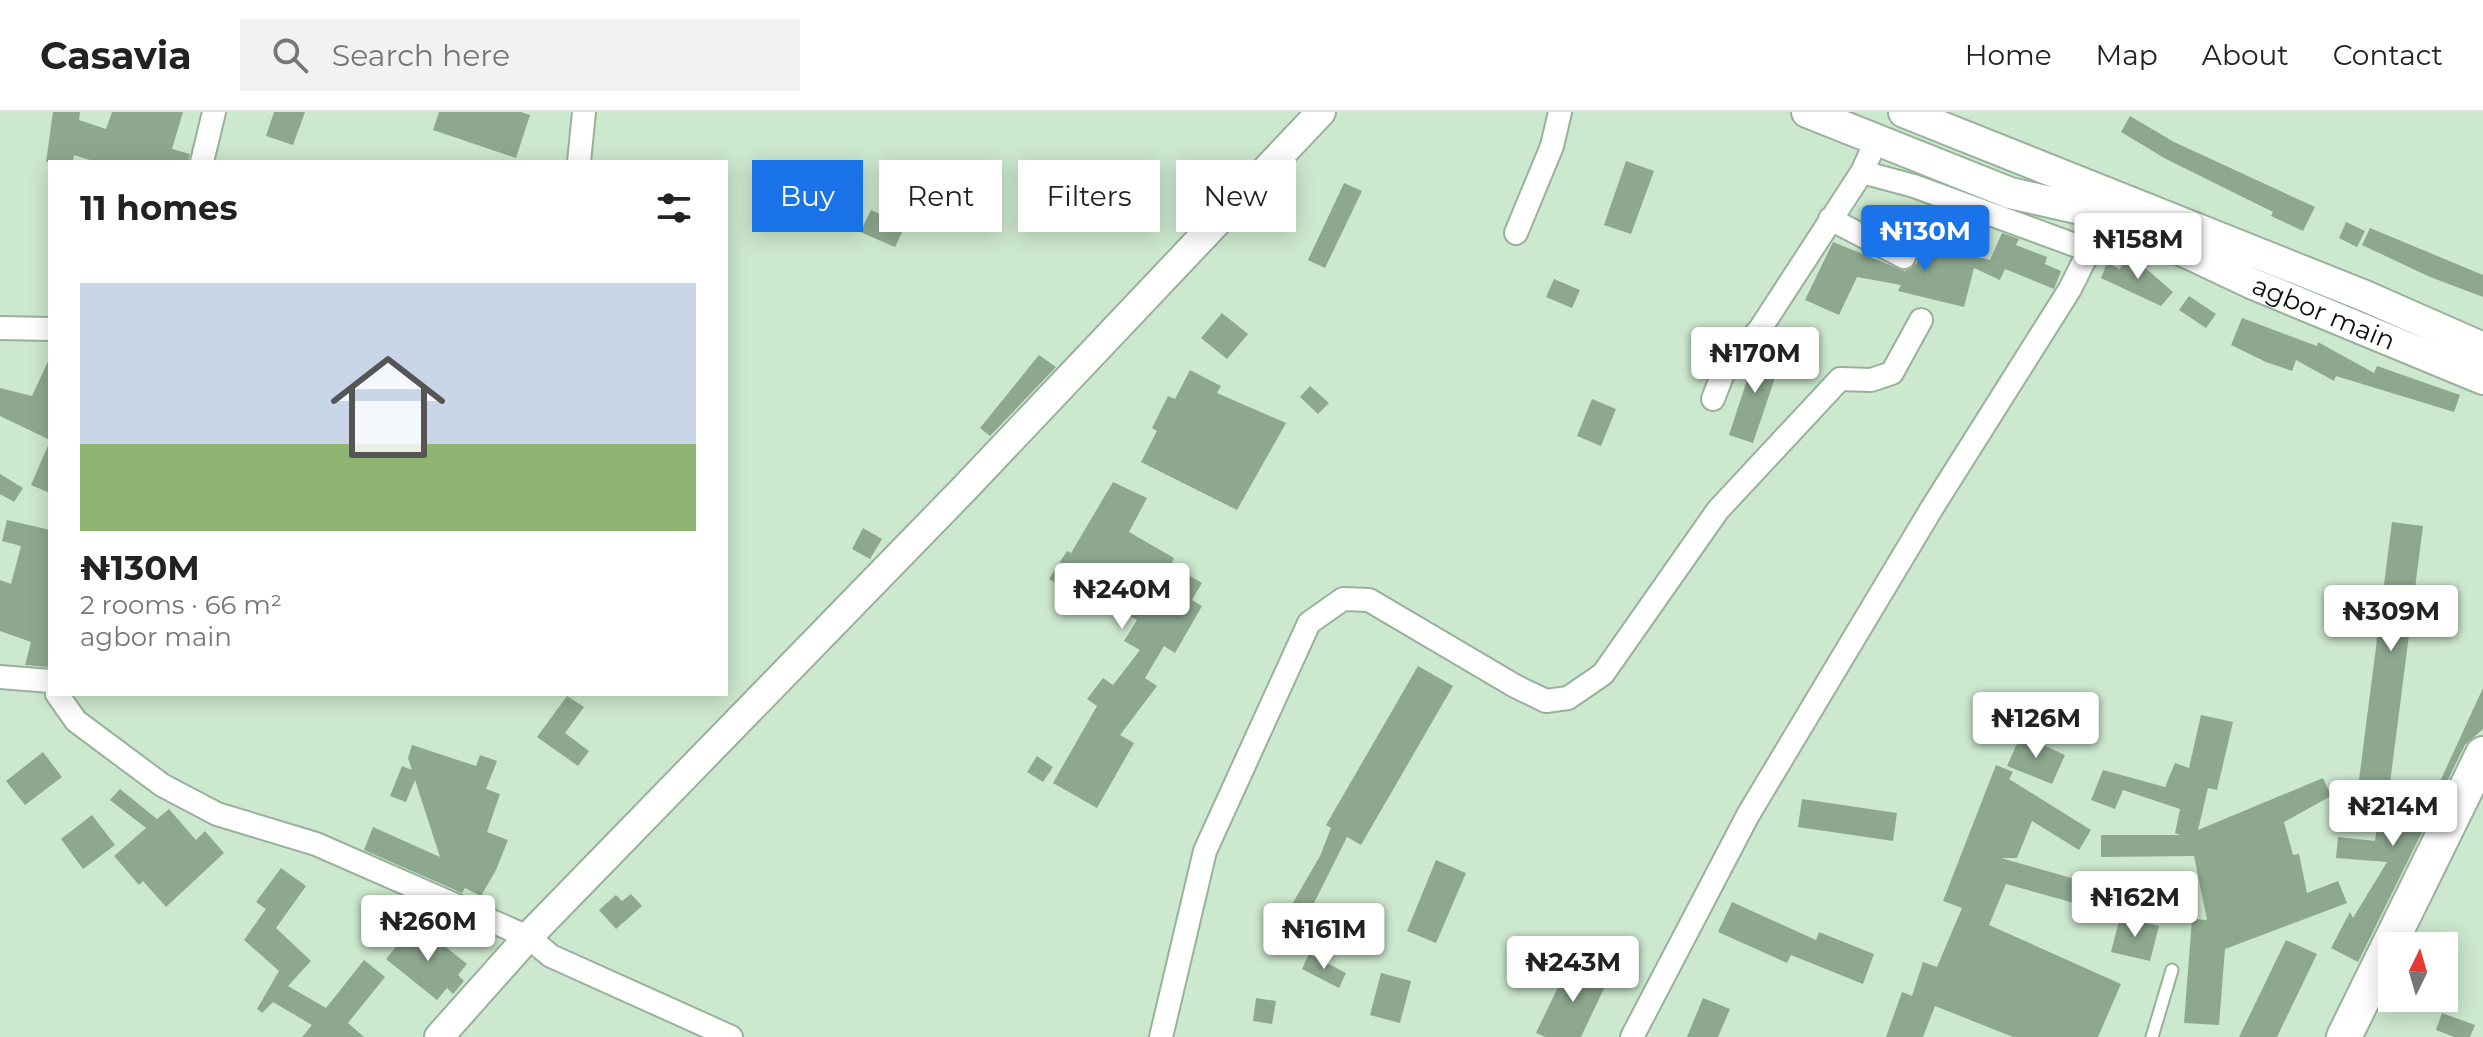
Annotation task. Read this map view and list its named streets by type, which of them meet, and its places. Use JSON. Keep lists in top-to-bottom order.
{
  "streets": {
    "main road": ["agbor main"]
  },
  "north": "top",
  "page": {
    "header": "Casavia",
    "search": "Search here",
    "nav": [
      "Home",
      "Map",
      "About",
      "Contact"
    ],
    "chip": [
      "Buy",
      "Rent",
      "Filters",
      "New"
    ],
    "heading": "11 homes",
    "price": [
      "₦130M",
      "₦158M",
      "₦170M",
      "₦240M",
      "₦309M",
      "₦126M",
      "₦214M",
      "₦162M",
      "₦260M",
      "₦161M",
      "₦243M"
    ],
    "list": [
      {
        "name": "₦130M",
        "note": "2 rooms · 66 m² · agbor main"
      }
    ]
  }
}
